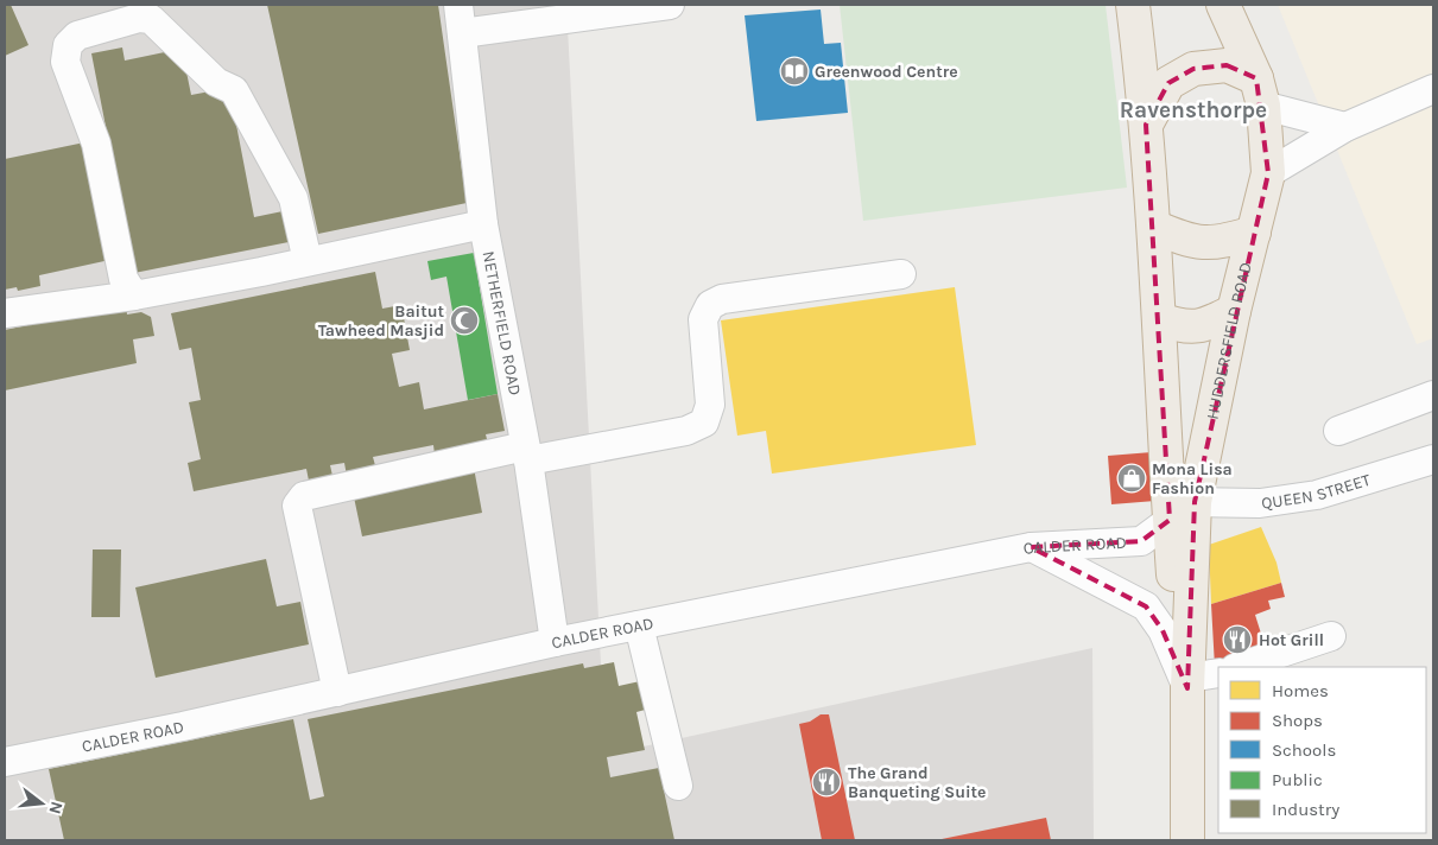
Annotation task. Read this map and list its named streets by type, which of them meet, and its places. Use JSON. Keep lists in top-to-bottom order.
{
  "streets": {
    "highway": ["HUDDERSFIELD ROAD"],
    "street": ["NETHERFIELD ROAD", "QUEEN STREET", "CALDER ROAD"]
  },
  "crossings": [
    ["NETHERFIELD ROAD", "CALDER ROAD"],
    ["HUDDERSFIELD ROAD", "QUEEN STREET"],
    ["HUDDERSFIELD ROAD", "CALDER ROAD"],
    ["QUEEN STREET", "CALDER ROAD"]
  ],
  "districts": ["Ravensthorpe"],
  "places": {
    "library": ["Greenwood Centre"],
    "mosque": ["Baitut Tawheed Masjid"],
    "shop": ["Mona Lisa Fashion"],
    "restaurant": ["Hot Grill", "The Grand Banqueting Suite"]
  },
  "legend": [
    "Homes",
    "Shops",
    "Schools",
    "Public",
    "Industry"
  ],
  "north": "right"
}
